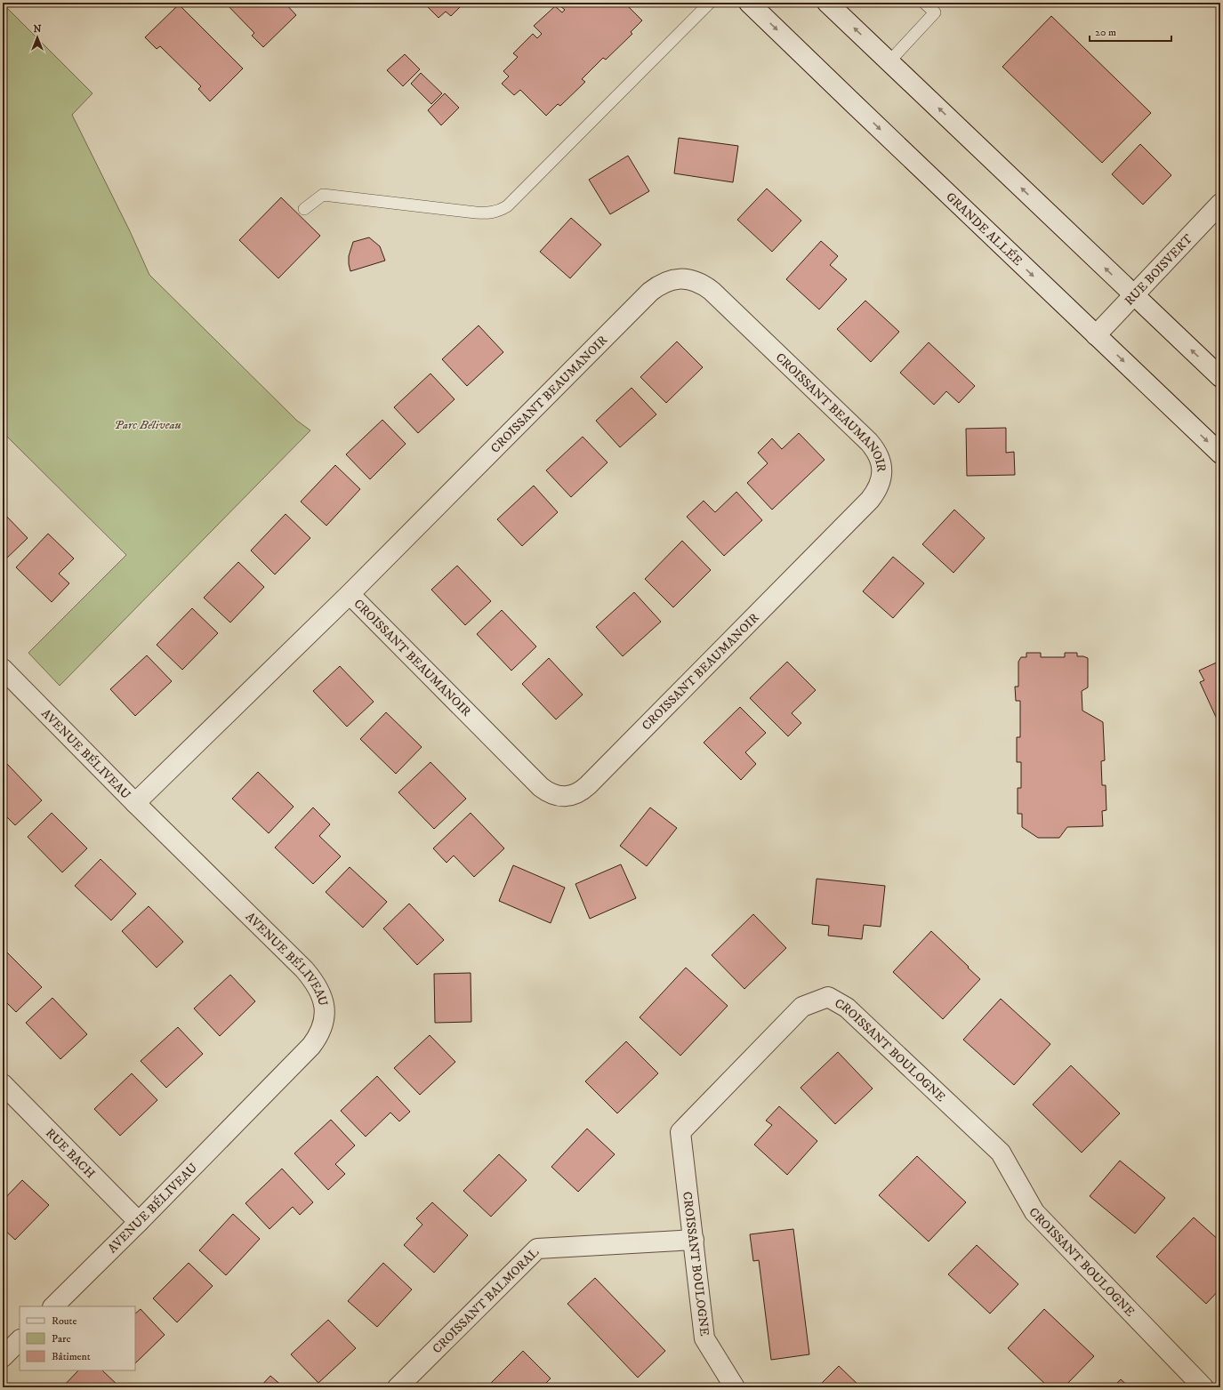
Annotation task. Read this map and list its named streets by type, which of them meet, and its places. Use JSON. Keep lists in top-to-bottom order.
{
  "streets": {
    "street": [
      "GRANDE ALLÉE",
      "RUE BOISVERT",
      "CROISSANT BEAUMANOIR",
      "AVENUE BÉLIVEAU",
      "CROISSANT BOULOGNE",
      "RUE BACH",
      "CROISSANT BALMORAL"
    ]
  },
  "crossings": [
    ["GRANDE ALLÉE", "RUE BOISVERT"],
    ["CROISSANT BEAUMANOIR", "AVENUE BÉLIVEAU"],
    ["AVENUE BÉLIVEAU", "RUE BACH"],
    ["CROISSANT BOULOGNE", "CROISSANT BALMORAL"]
  ],
  "parks": ["Parc Béliveau"],
  "legend": ["Route", "Parc", "Bâtiment"],
  "scale_bar": "20 m",
  "north": "top"
}
